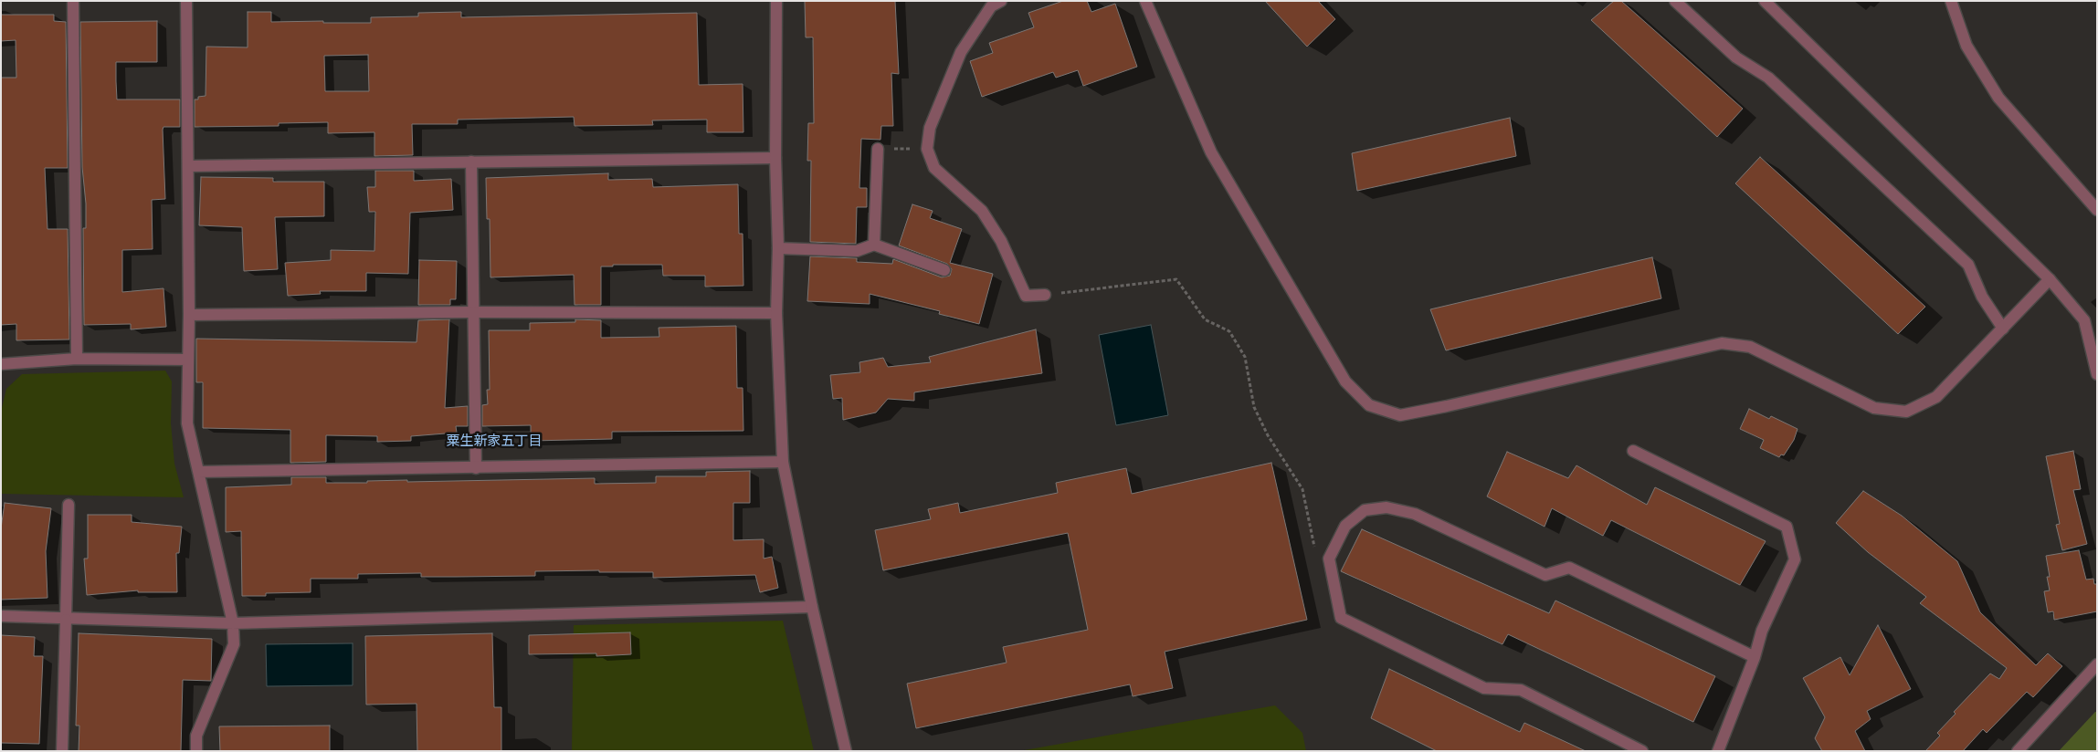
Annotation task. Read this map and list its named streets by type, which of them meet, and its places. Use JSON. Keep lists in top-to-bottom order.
{
  "districts": ["粟生新家五丁目"]
}
